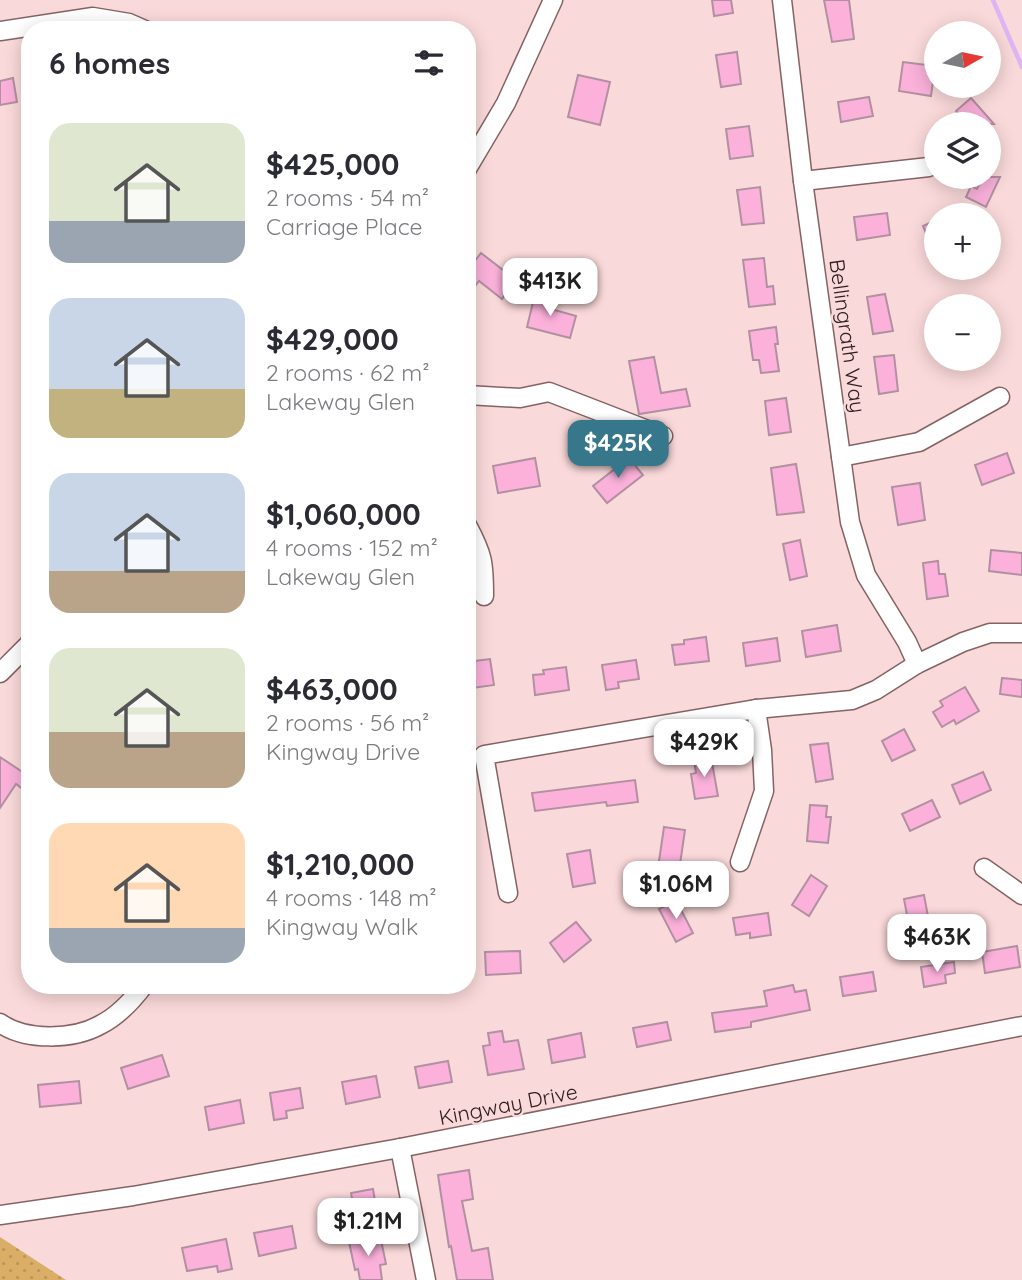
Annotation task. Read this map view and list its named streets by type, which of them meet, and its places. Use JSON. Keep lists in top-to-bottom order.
{
  "streets": {
    "street": ["Bellingrath Way", "Kingway Drive"]
  },
  "north": "right",
  "page": {
    "map_buttons": ["+", "−"],
    "heading": "6 homes",
    "list": [
      {
        "name": "$425,000",
        "note": "2 rooms · 54 m² · Carriage Place"
      },
      {
        "name": "$429,000",
        "note": "2 rooms · 62 m² · Lakeway Glen"
      },
      {
        "name": "$1,060,000",
        "note": "4 rooms · 152 m² · Lakeway Glen"
      },
      {
        "name": "$463,000",
        "note": "2 rooms · 56 m² · Kingway Drive"
      },
      {
        "name": "$1,210,000",
        "note": "4 rooms · 148 m² · Kingway Walk"
      }
    ],
    "price": [
      "$413K",
      "$425K",
      "$429K",
      "$1.06M",
      "$463K",
      "$1.21M"
    ]
  }
}
